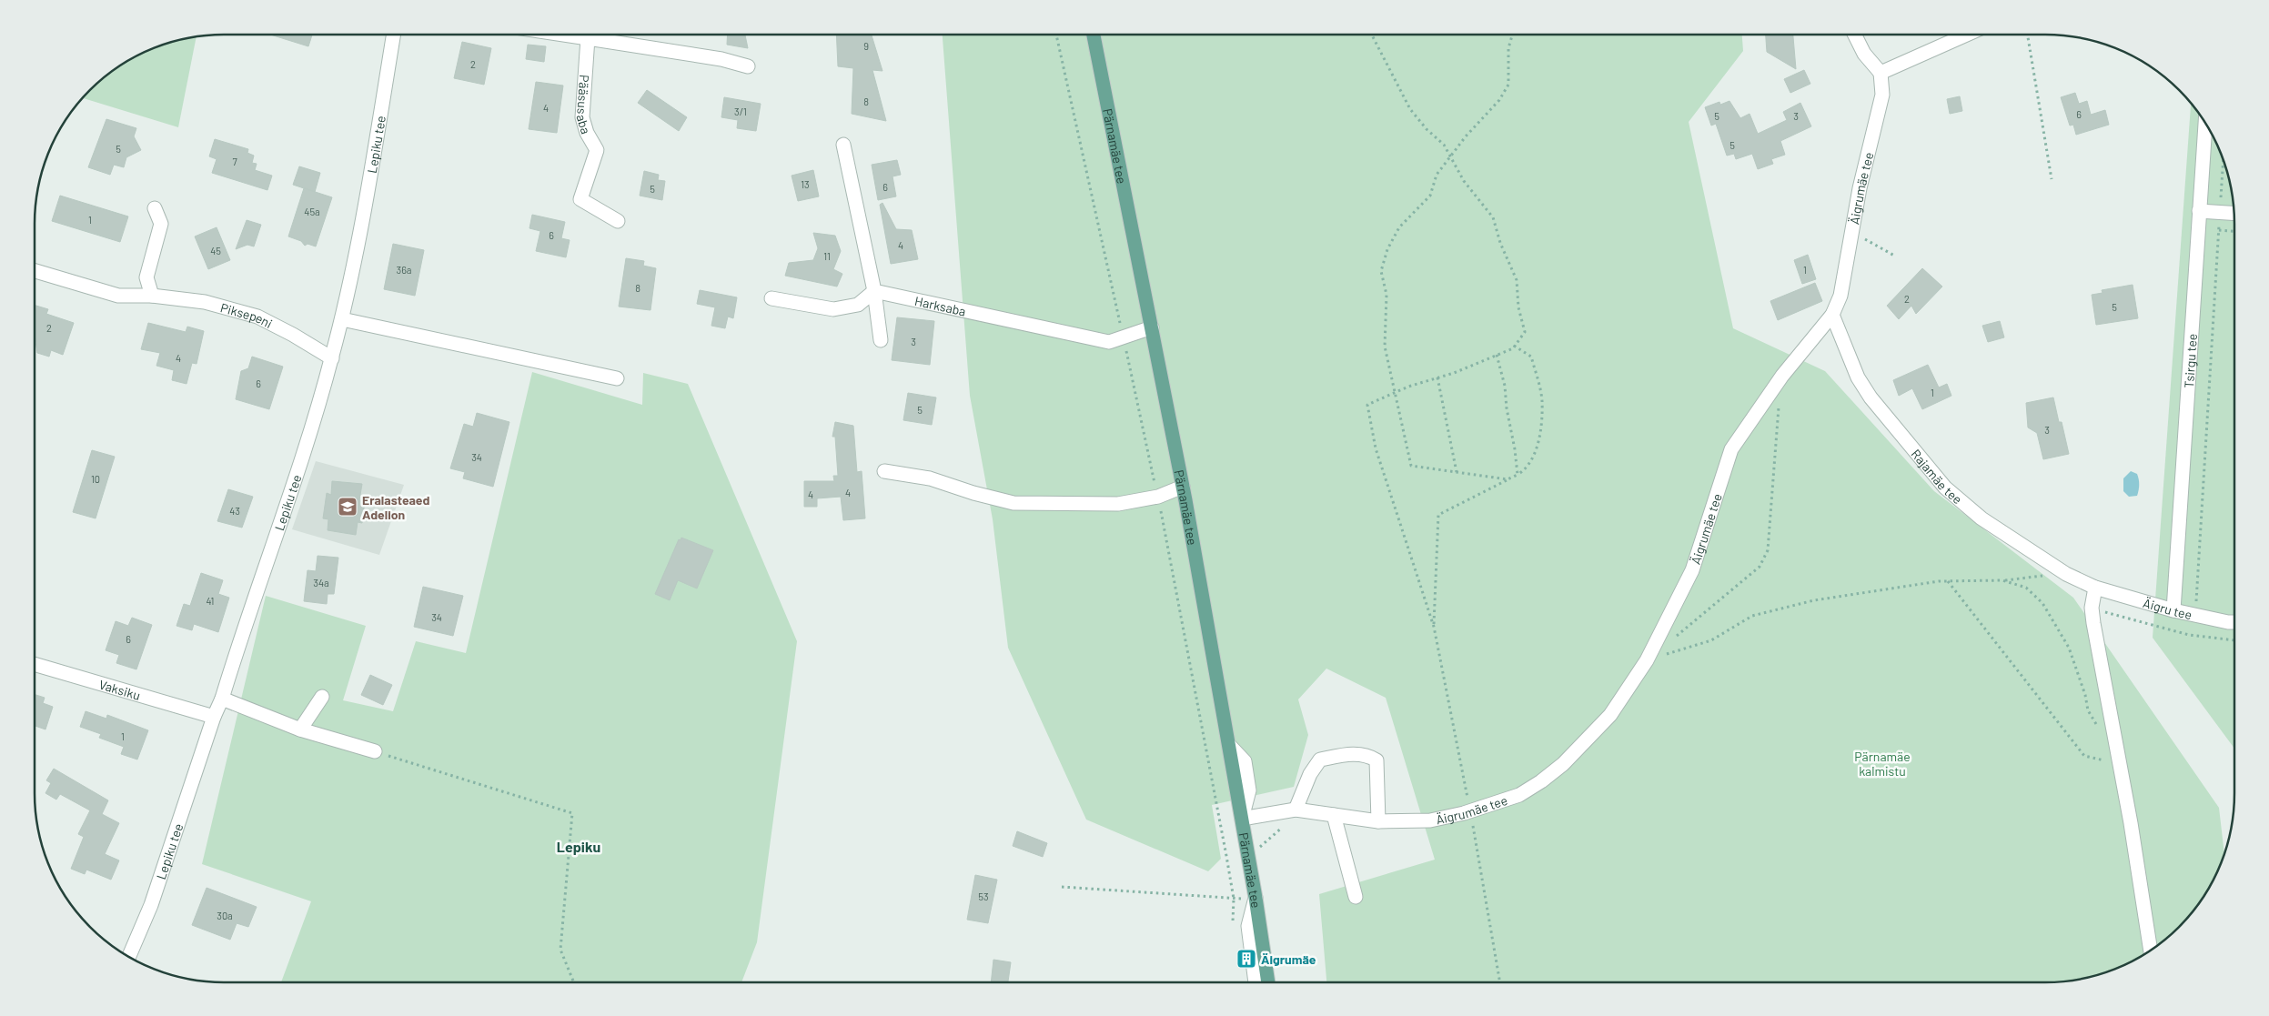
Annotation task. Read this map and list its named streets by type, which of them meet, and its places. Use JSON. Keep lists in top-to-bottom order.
{
  "streets": {
    "main road": ["Pärnamäe tee"],
    "street": [
      "Pääsusaba",
      "Lepiku tee",
      "Äigrumäe tee",
      "Harksaba",
      "Piksepeni",
      "Tsirgu tee",
      "Rajamäe tee",
      "Äigru tee",
      "Vaksiku"
    ]
  },
  "crossings": [
    ["Lepiku tee", "Piksepeni"],
    ["Lepiku tee", "Vaksiku"],
    ["Pärnamäe tee", "Äigrumäe tee"],
    ["Pärnamäe tee", "Harksaba"],
    ["Äigrumäe tee", "Rajamäe tee"],
    ["Tsirgu tee", "Äigru tee"],
    ["Rajamäe tee", "Äigru tee"]
  ],
  "districts": ["Lepiku"],
  "parks": ["Pärnamäe kalmistu"],
  "places": {
    "school or university": ["Eralasteaed Adelion"],
    "building": ["Äigrumäe"]
  },
  "house_numbers": [
    "9",
    "2",
    "8",
    "4",
    "3/1",
    "6",
    "5",
    "3",
    "5",
    "5",
    "7",
    "13",
    "6",
    "5",
    "45a",
    "1",
    "6",
    "4",
    "45",
    "11",
    "36a",
    "1",
    "8",
    "2",
    "5",
    "2",
    "3",
    "4",
    "6",
    "1",
    "5",
    "3",
    "34",
    "10",
    "4",
    "4",
    "43",
    "34a",
    "41",
    "34",
    "6",
    "1",
    "53",
    "30a"
  ]
}
